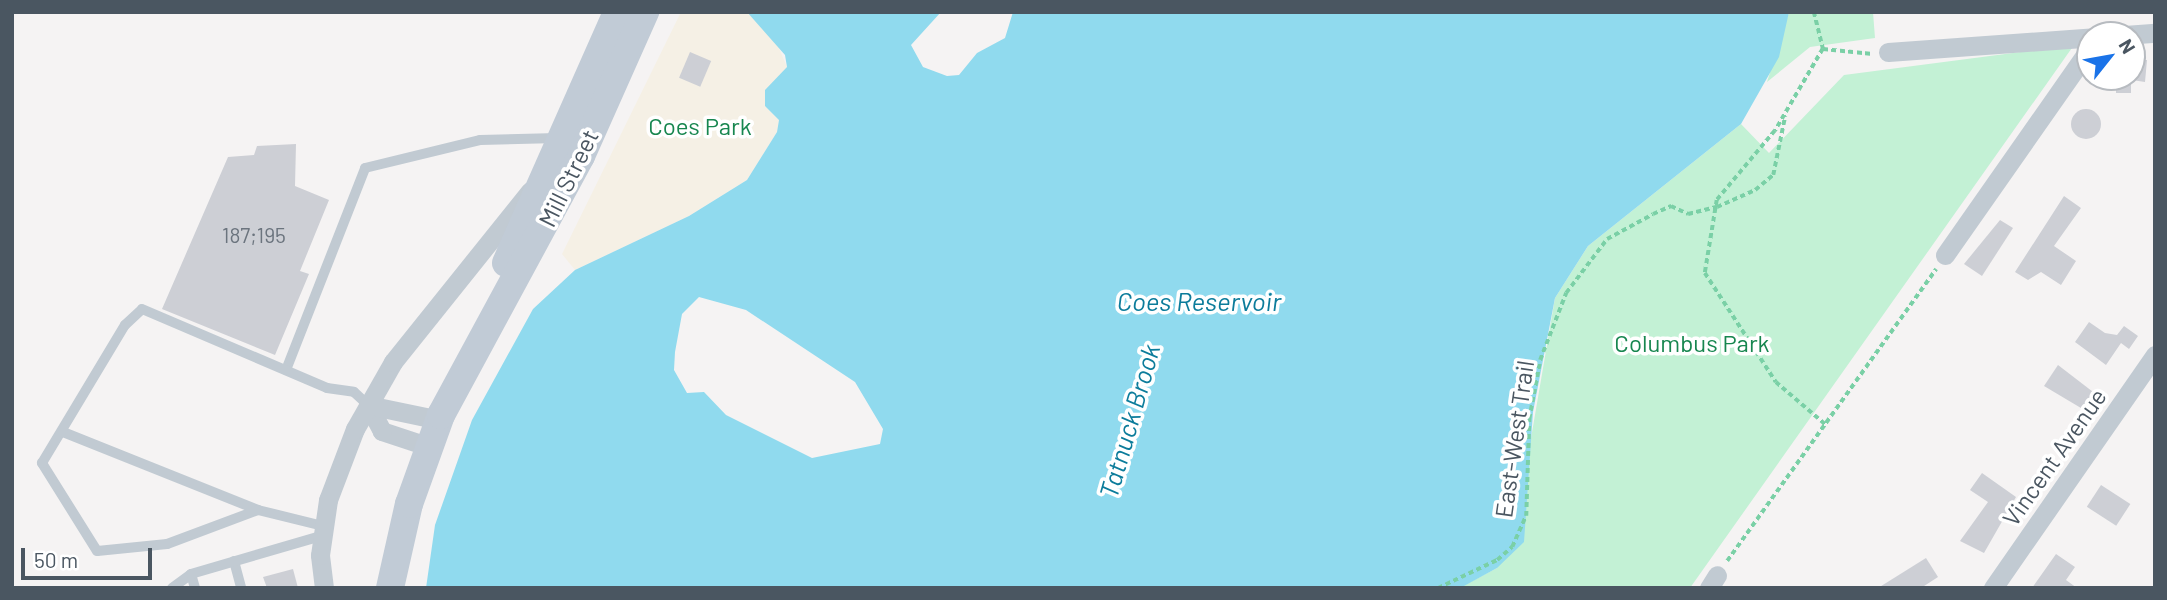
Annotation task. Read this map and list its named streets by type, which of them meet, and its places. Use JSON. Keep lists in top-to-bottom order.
{
  "streets": {
    "main road": ["Mill Street"],
    "street": ["Vincent Avenue"],
    "path": ["East-West Trail"]
  },
  "water": ["Coes Reservoir", "Tatnuck Brook"],
  "parks": ["Coes Park", "Columbus Park"],
  "house_numbers": ["187;195"],
  "scale_bar": "50 m",
  "north": "top right"
}
